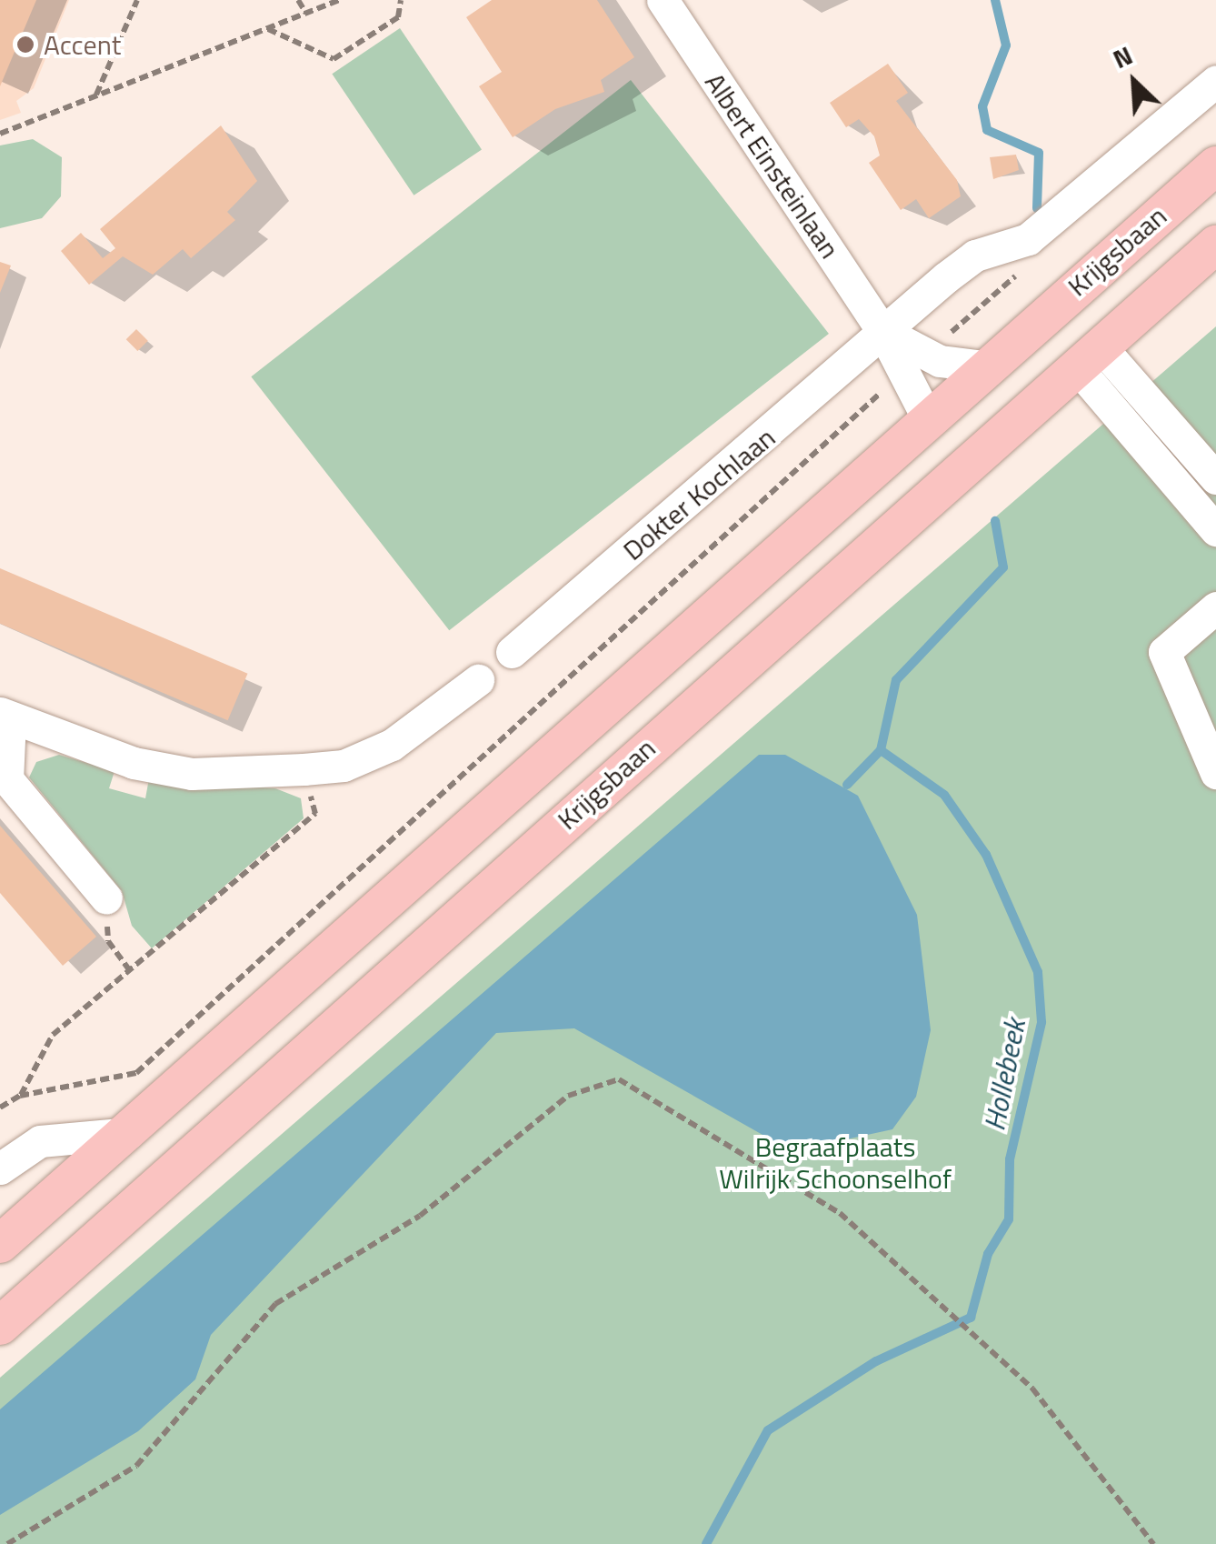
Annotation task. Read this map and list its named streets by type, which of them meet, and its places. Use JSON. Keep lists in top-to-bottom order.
{
  "streets": {
    "main road": ["Krijgsbaan"],
    "street": ["Albert Einsteinlaan", "Dokter Kochlaan"]
  },
  "crossings": [
    ["Albert Einsteinlaan", "Krijgsbaan"],
    ["Albert Einsteinlaan", "Dokter Kochlaan"]
  ],
  "water": ["Hollebeek"],
  "parks": ["Begraafplaats Wilrijk Schoonselhof"],
  "places": ["Accent"],
  "north": "top left"
}
